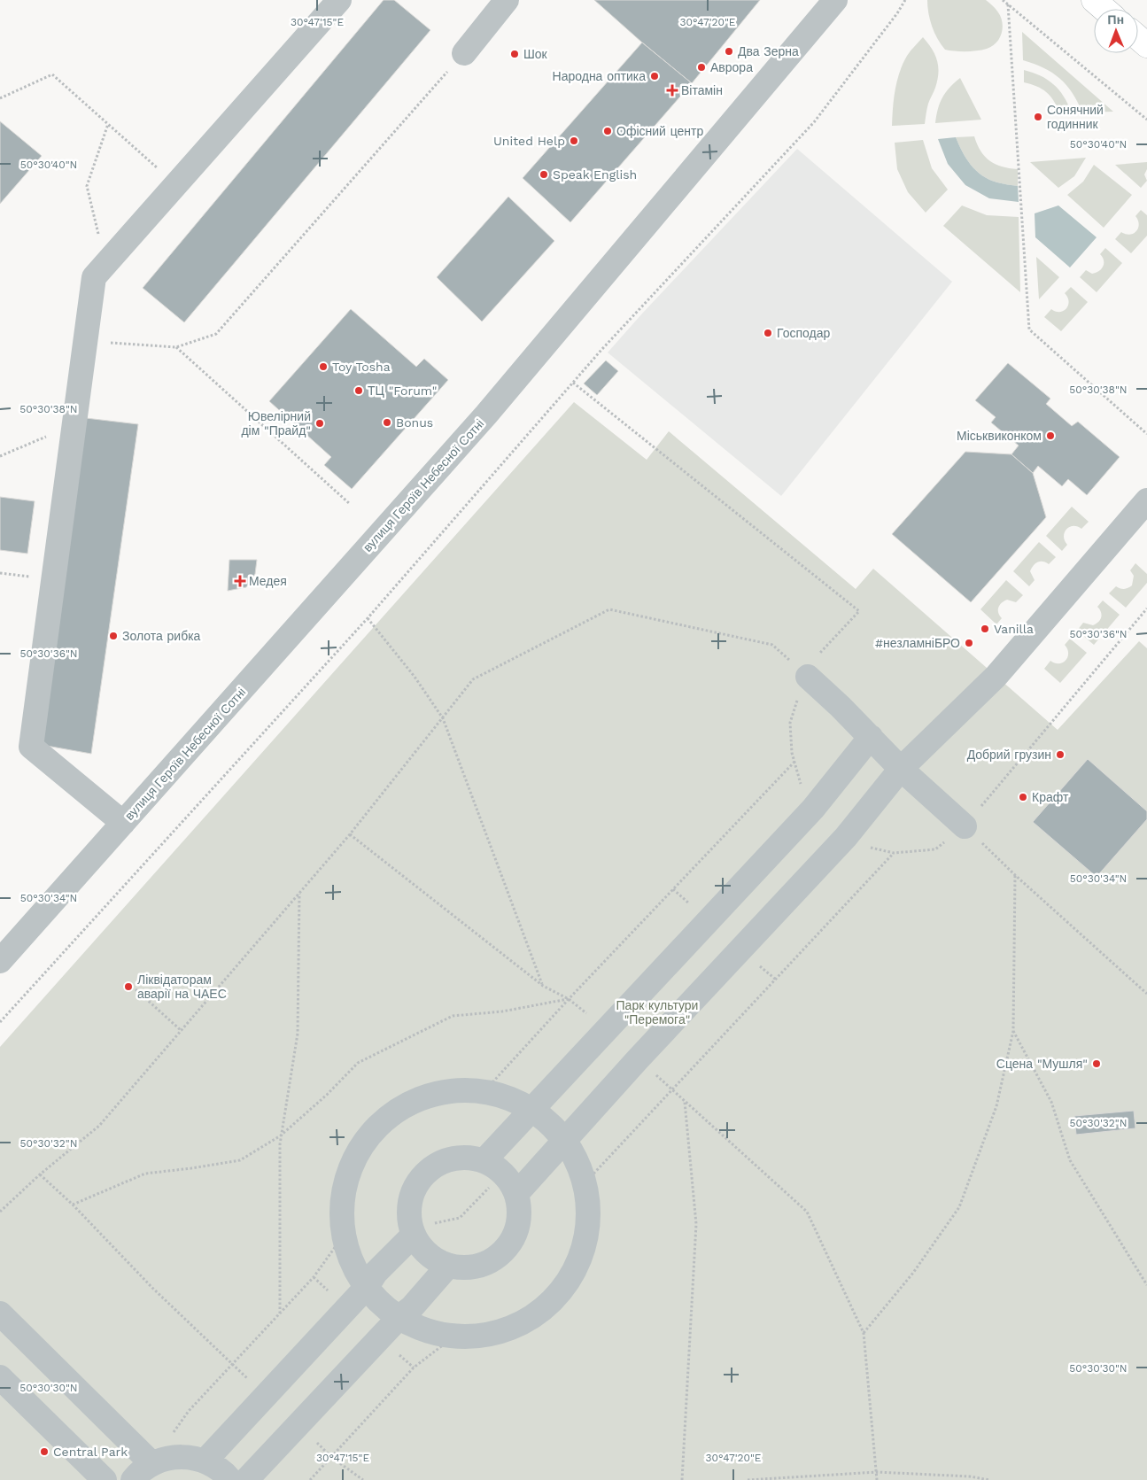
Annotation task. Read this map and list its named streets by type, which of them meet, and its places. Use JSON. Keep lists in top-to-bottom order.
{
  "streets": {
    "street": ["вулиця Героїв Небесної Сотні"]
  },
  "parks": ["Парк культури \"Перемога\""],
  "places": {
    "other": [
      "Два Зерна",
      "Шок",
      "Аврора",
      "Народна оптика",
      "Сонячний годинник",
      "Офісний центр",
      "United Help",
      "Speak English",
      "Господар",
      "Toy Tosha",
      "ТЦ \"Forum\"",
      "Bonus",
      "Ювелірний дім \"Прайд\"",
      "Міськвиконком",
      "Vanilla",
      "Золота рибка",
      "#незламніБРО",
      "Добрий грузин",
      "Крафт",
      "Ліквідаторам аварії на ЧАЕС",
      "Сцена \"Мушля\"",
      "Central Park"
    ],
    "health": ["Вітамін", "Медея"]
  },
  "north": "top",
  "coordinates": [
    "30°47'15\"E",
    "30°47'20\"E",
    "50°30'40\"N",
    "50°30'38\"N",
    "50°30'36\"N",
    "50°30'34\"N",
    "50°30'32\"N",
    "50°30'30\"N"
  ]
}
